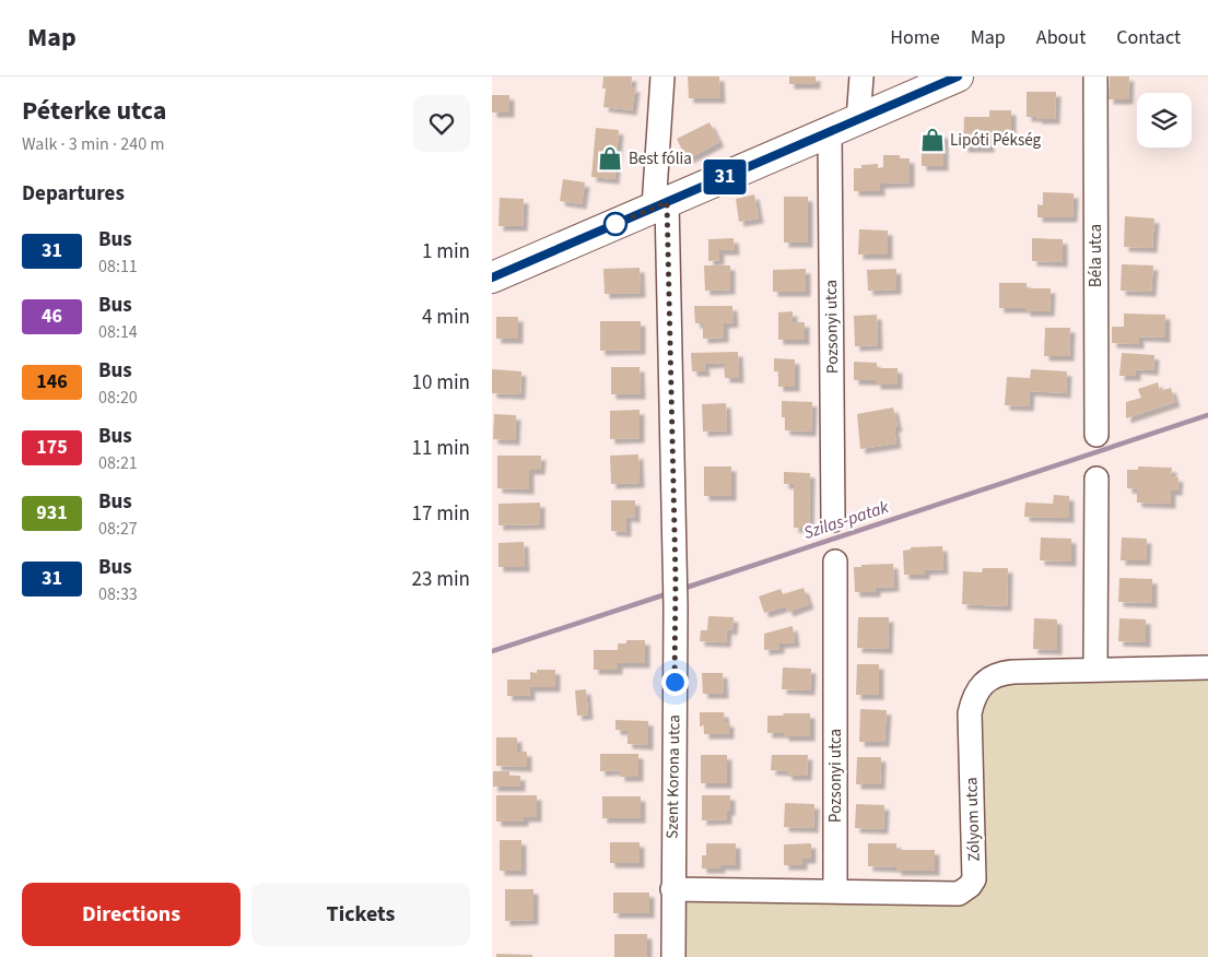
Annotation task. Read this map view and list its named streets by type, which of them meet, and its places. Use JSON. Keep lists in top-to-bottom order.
{
  "streets": {
    "street": [
      "Béla utca",
      "Pozsonyi utca",
      "Szent Korona utca",
      "Zólyom utca"
    ]
  },
  "crossings": [
    ["Pozsonyi utca", "Zólyom utca"],
    ["Szent Korona utca", "Zólyom utca"]
  ],
  "water": ["Szilas-patak"],
  "places": {
    "shop": ["Lipóti Pékség", "Best fólia"]
  },
  "lines": ["bus line 31"],
  "page": {
    "header": "Map",
    "nav": [
      "Home",
      "Map",
      "About",
      "Contact"
    ],
    "heading": [
      ["Péterke utca", "Walk · 3 min · 240 m"],
      "Departures"
    ],
    "on_map": "31",
    "list": [
      {
        "mark": "31",
        "name": "Bus",
        "note": "08:11",
        "value": "1 min"
      },
      {
        "mark": "46",
        "name": "Bus",
        "note": "08:14",
        "value": "4 min"
      },
      {
        "mark": "146",
        "name": "Bus",
        "note": "08:20",
        "value": "10 min"
      },
      {
        "mark": "175",
        "name": "Bus",
        "note": "08:21",
        "value": "11 min"
      },
      {
        "mark": "931",
        "name": "Bus",
        "note": "08:27",
        "value": "17 min"
      },
      {
        "mark": "31",
        "name": "Bus",
        "note": "08:33",
        "value": "23 min"
      }
    ],
    "buttons": ["Directions", "Tickets"]
  }
}
